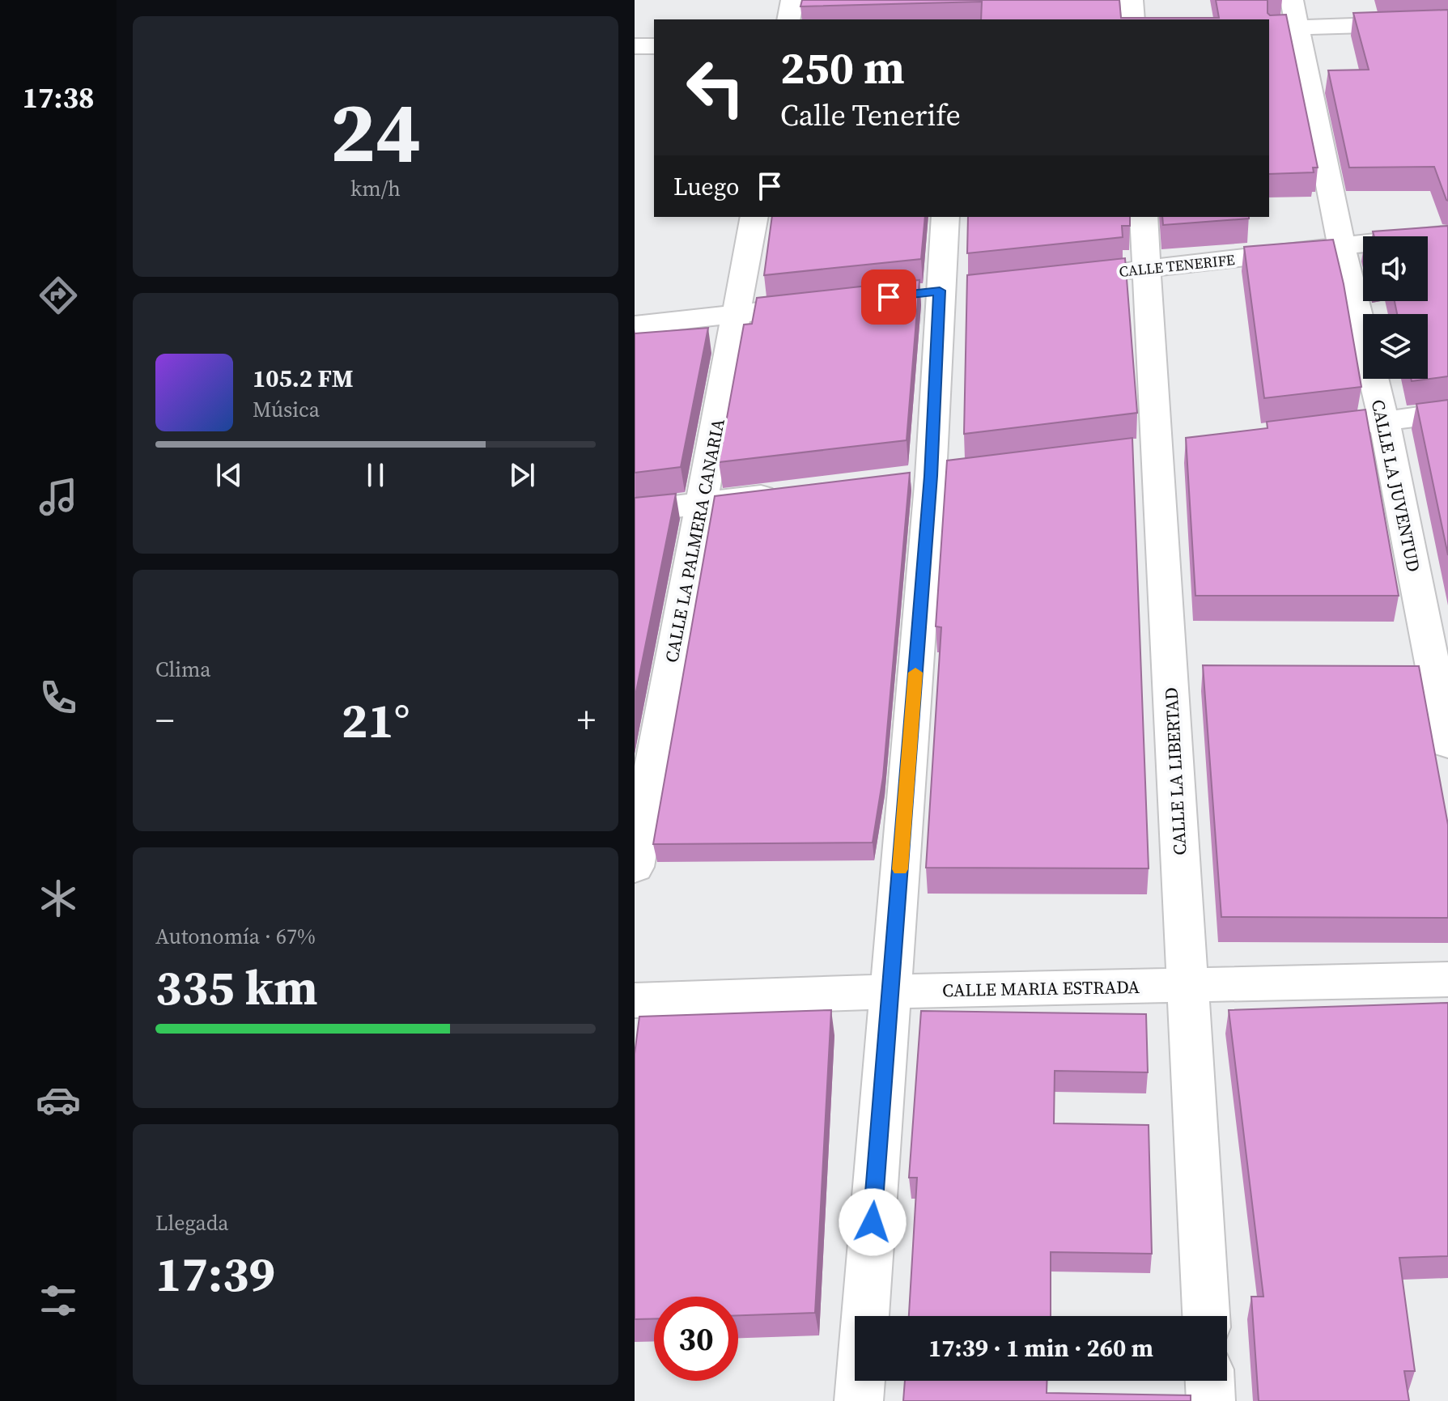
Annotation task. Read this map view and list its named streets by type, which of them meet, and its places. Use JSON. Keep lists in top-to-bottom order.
{
  "streets": {
    "street": [
      "CALLE TENERIFE",
      "CALLE LA JUVENTUD",
      "CALLE LA PALMERA CANARIA",
      "CALLE LA LIBERTAD",
      "CALLE MARIA ESTRADA"
    ]
  },
  "crossings": [
    ["CALLE TENERIFE", "CALLE LA JUVENTUD"],
    ["CALLE TENERIFE", "CALLE LA LIBERTAD"],
    ["CALLE LA LIBERTAD", "CALLE MARIA ESTRADA"]
  ],
  "page": {
    "tabs": "17:38",
    "tile": [
      ["24", "km/h"],
      "Clima",
      ["Autonomía · 67%", "335 km"],
      ["Llegada", "17:39"]
    ],
    "turn": ["250 m", "Calle Tenerife"],
    "then": "Luego",
    "song": ["105.2 FM", "Música"],
    "heat": ["−", "21°", "+"],
    "limit": "30",
    "trip": "17:39 · 1 min · 260 m"
  }
}
